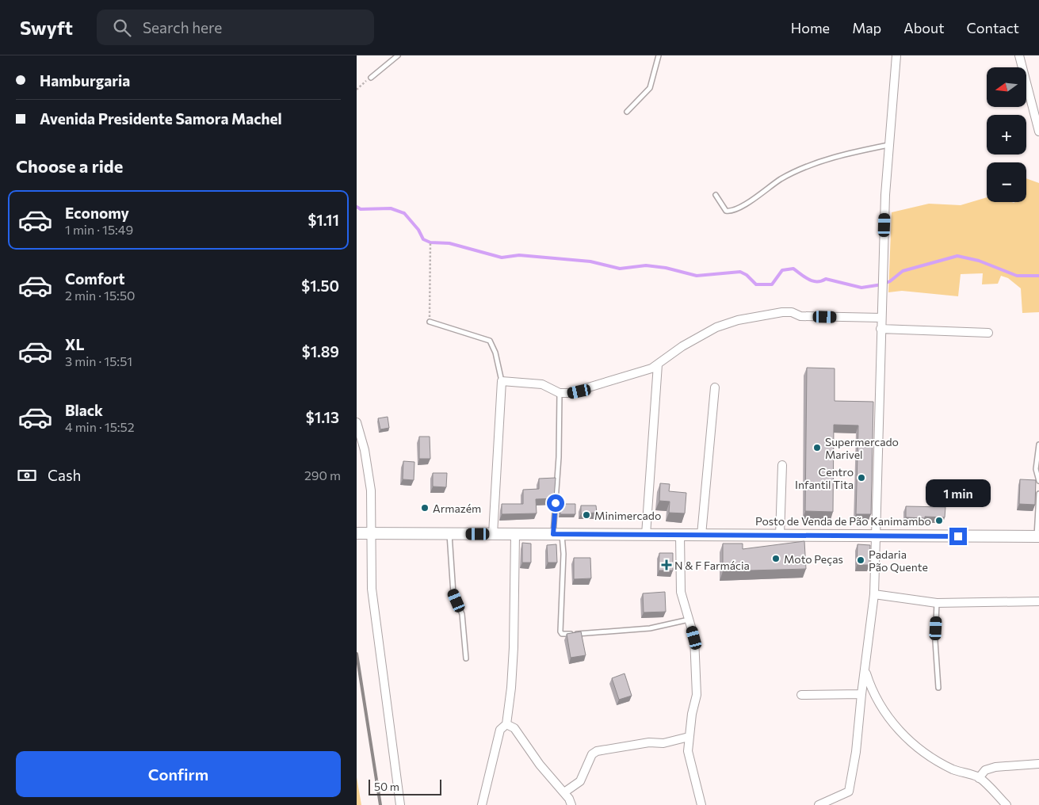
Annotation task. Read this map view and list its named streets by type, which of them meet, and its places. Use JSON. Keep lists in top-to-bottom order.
{
  "places": {
    "other": [
      "Supermercado Marivel",
      "Centro Infantil Tita",
      "Armazém",
      "Minimercado",
      "Posto de Venda de Pão Kanimambo",
      "Moto Peças",
      "Padaria Pão Quente"
    ],
    "health": ["N & F Farmácia"]
  },
  "scale_bar": "50 m",
  "north": "left",
  "page": {
    "header": "Swyft",
    "search": "Search here",
    "nav": [
      "Home",
      "Map",
      "About",
      "Contact"
    ],
    "banner": ["Hamburgaria", "Avenida Presidente Samora Machel"],
    "map_buttons": ["+", "−"],
    "heading": "Choose a ride",
    "list": [
      {
        "name": "Economy",
        "note": "1 min · 15:49",
        "value": "$1.11"
      },
      {
        "name": "Comfort",
        "note": "2 min · 15:50",
        "value": "$1.50"
      },
      {
        "name": "XL",
        "note": "3 min · 15:51",
        "value": "$1.89"
      },
      {
        "name": "Black",
        "note": "4 min · 15:52",
        "value": "$1.13"
      }
    ],
    "pay": ["Cash", "290 m"],
    "bubble": "1 min",
    "buttons": "Confirm",
    "scale": "50 m"
  }
}
